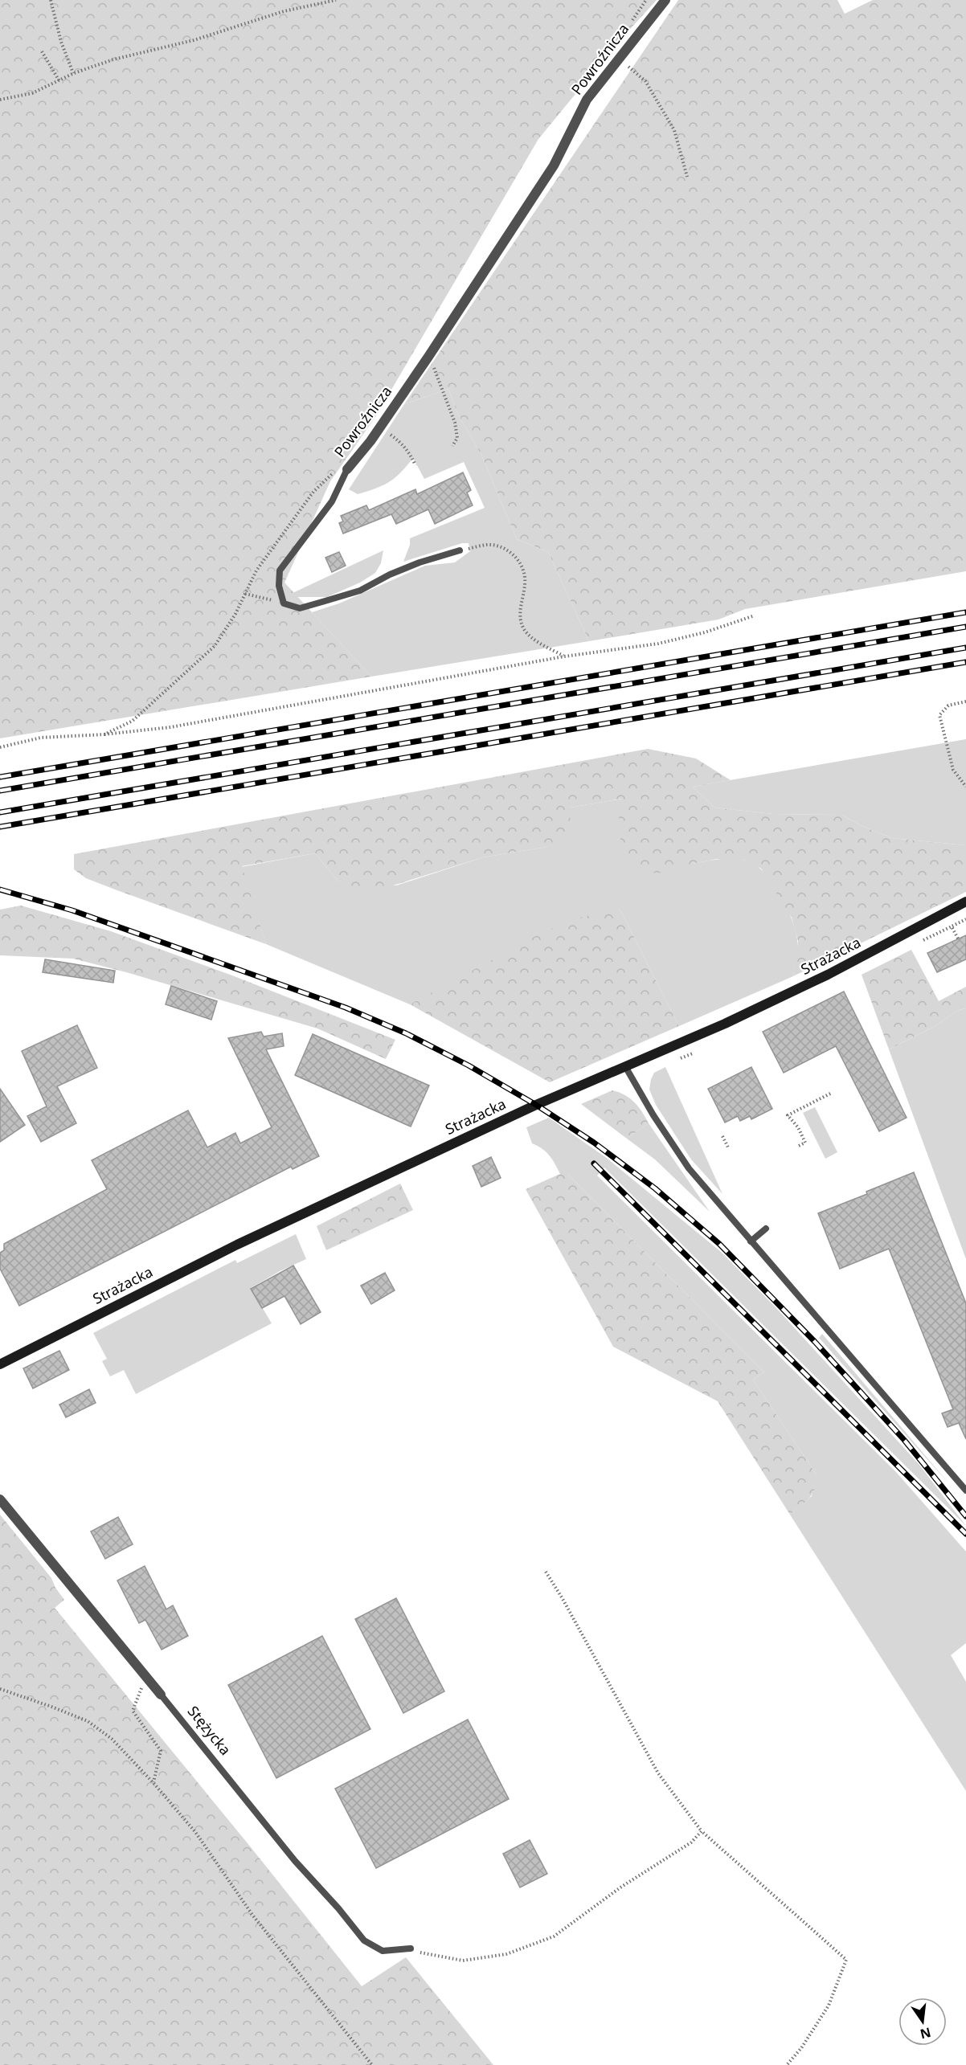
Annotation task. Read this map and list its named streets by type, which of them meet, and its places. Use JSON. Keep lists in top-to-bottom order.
{
  "streets": {
    "main road": ["Strażacka"],
    "street": ["Powroźnicza", "Stężycka"]
  },
  "north": "bottom"
}
